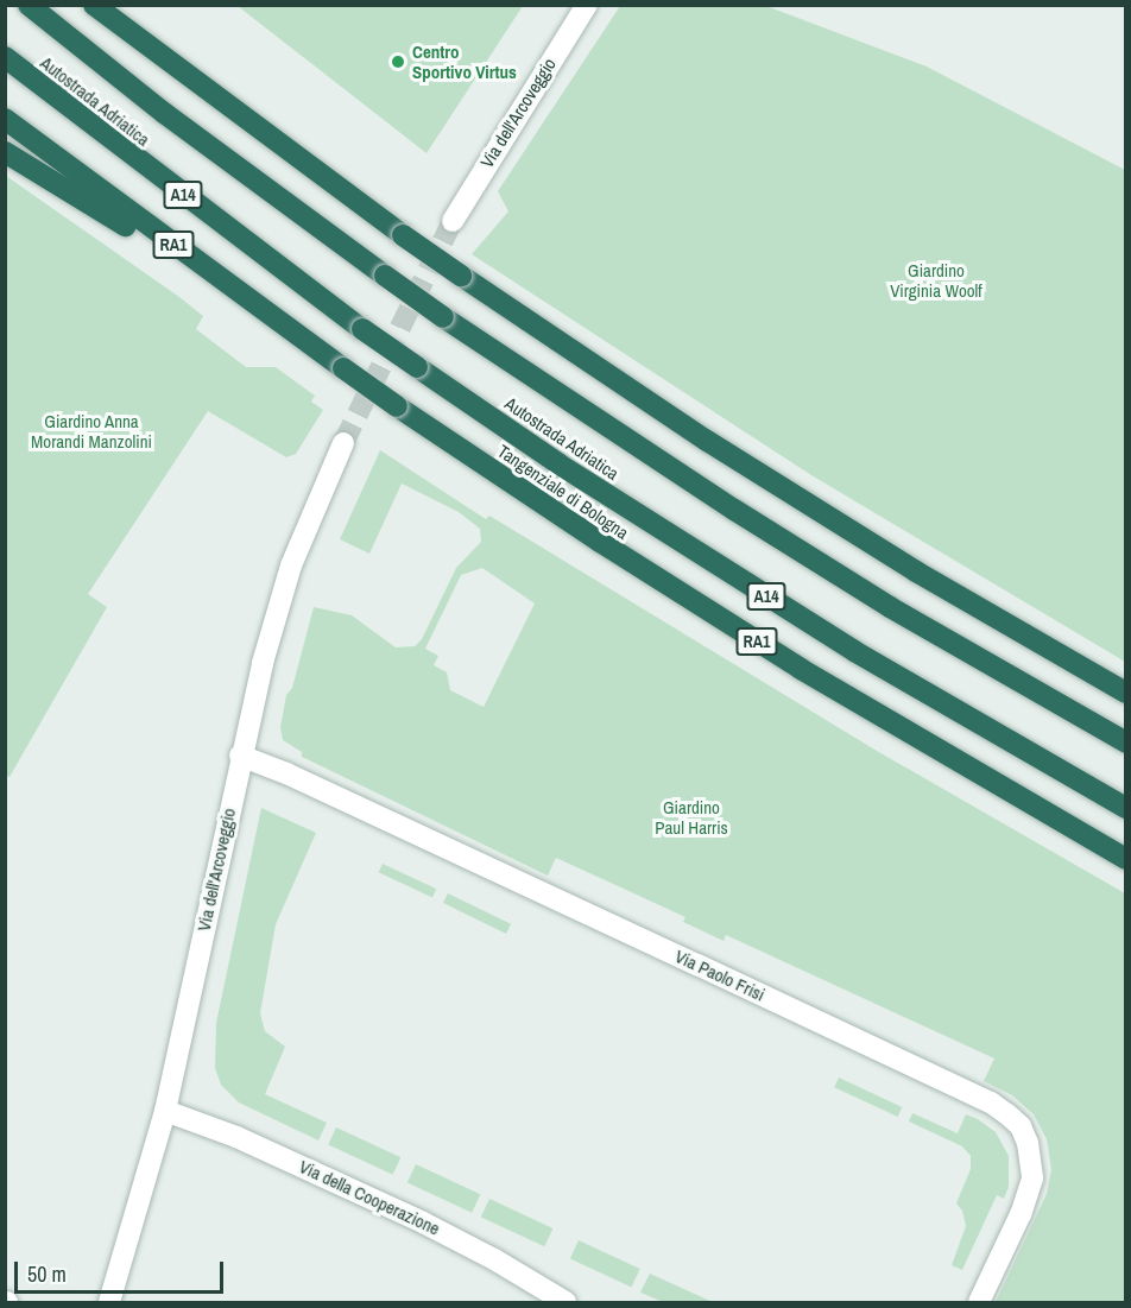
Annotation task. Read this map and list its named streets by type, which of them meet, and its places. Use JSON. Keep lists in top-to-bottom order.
{
  "streets": {
    "highway": [
      "Autostrada Adriatica",
      "A14",
      "RA1",
      "Tangenziale di Bologna"
    ],
    "street": ["Via dell'Arcoveggio", "Via Paolo Frisi", "Via della Cooperazione"]
  },
  "crossings": [
    ["Via dell'Arcoveggio", "Via Paolo Frisi"],
    ["Via dell'Arcoveggio", "Via della Cooperazione"]
  ],
  "parks": ["Giardino Virginia Woolf", "Giardino Anna Morandi Manzolini", "Giardino Paul Harris"],
  "places": ["Centro Sportivo Virtus"],
  "scale_bar": "50 m"
}
